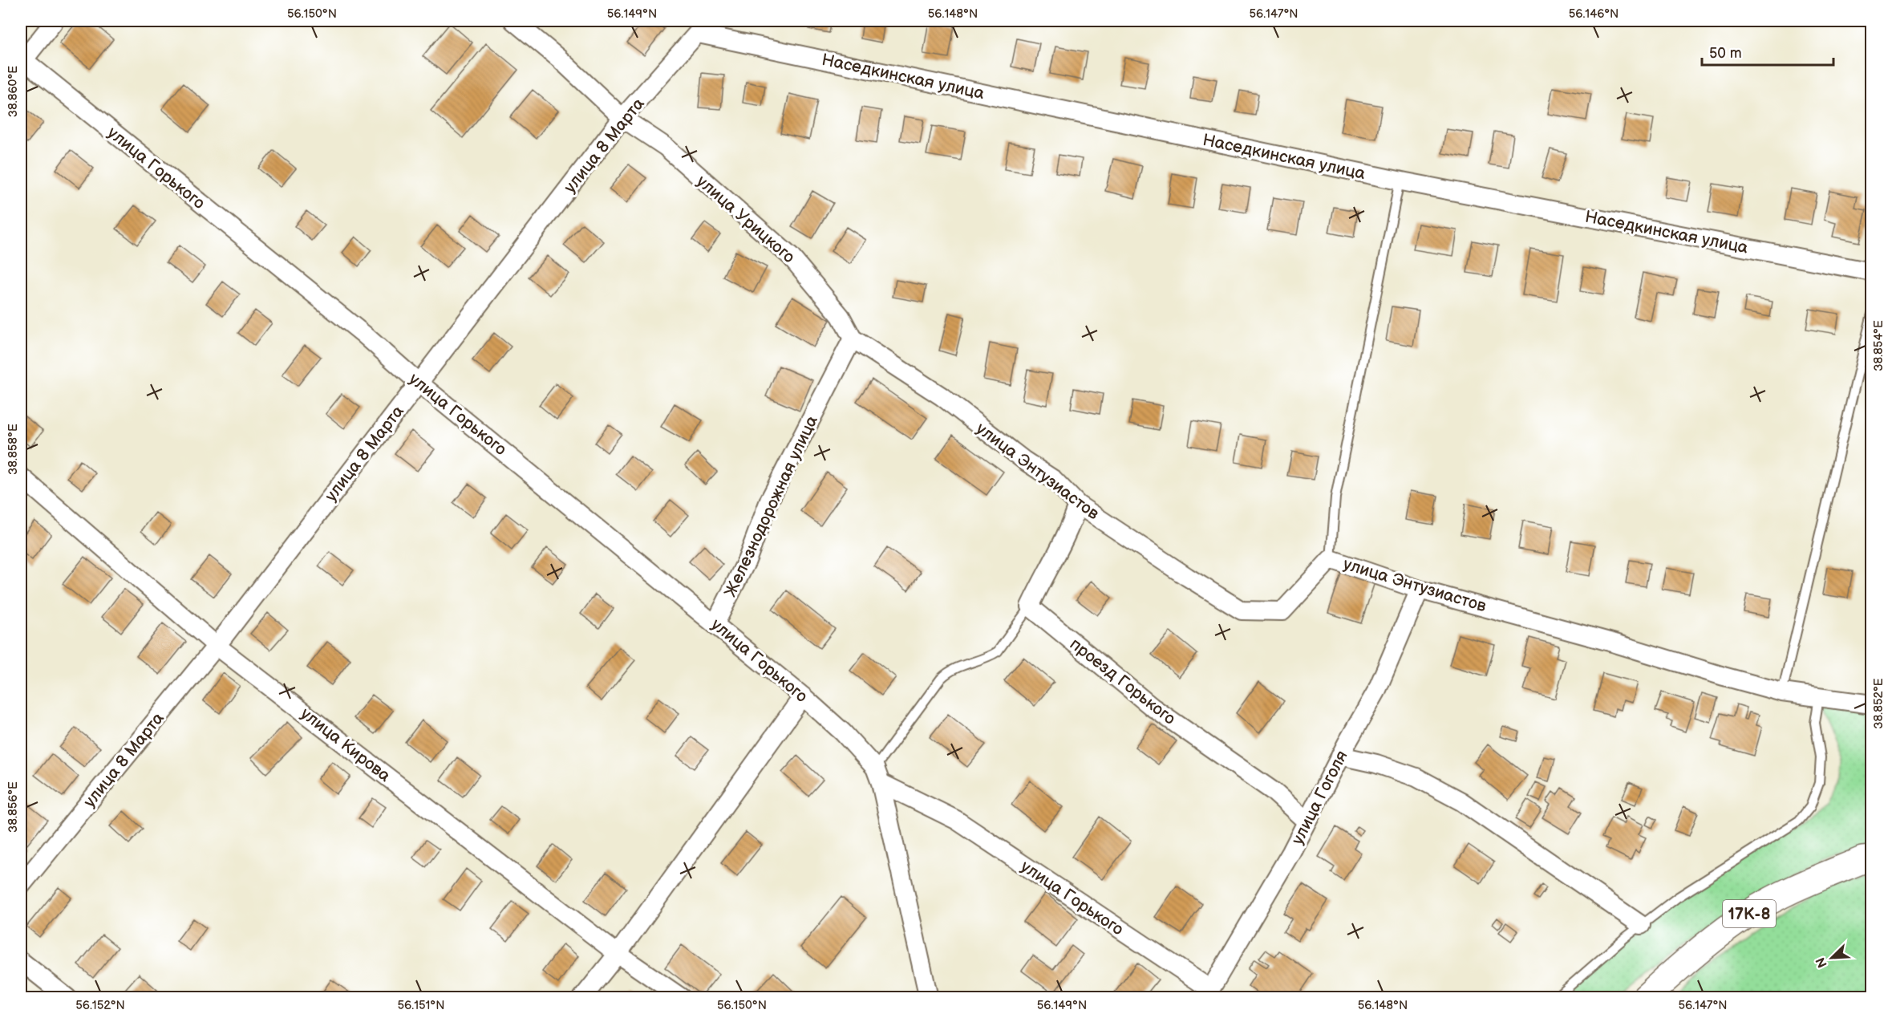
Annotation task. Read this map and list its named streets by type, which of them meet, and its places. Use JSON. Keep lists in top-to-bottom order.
{
  "streets": {
    "main road": ["17К-8"],
    "street": [
      "Наседкинская улица",
      "улица 8 Марта",
      "улица Горького",
      "улица Урицкого",
      "улица Энтузиастов",
      "Железнодорожная улица",
      "проезд Горького",
      "улица Кирова",
      "улица Гоголя"
    ]
  },
  "crossings": [
    ["Наседкинская улица", "улица 8 Марта"],
    ["улица 8 Марта", "улица Горького"],
    ["улица 8 Марта", "улица Урицкого"],
    ["улица 8 Марта", "улица Кирова"],
    ["улица Горького", "Железнодорожная улица"],
    ["улица Горького", "улица Гоголя"],
    ["улица Урицкого", "улица Энтузиастов"],
    ["улица Урицкого", "Железнодорожная улица"],
    ["улица Энтузиастов", "Железнодорожная улица"],
    ["улица Энтузиастов", "улица Гоголя"],
    ["проезд Горького", "улица Гоголя"]
  ],
  "scale_bar": "50 m",
  "north": "bottom left",
  "coordinates": [
    "56.150°N",
    "56.149°N",
    "56.148°N",
    "56.147°N",
    "56.146°N",
    "38.860°E",
    "38.854°E",
    "38.858°E",
    "38.852°E",
    "38.856°E",
    "56.152°N",
    "56.151°N"
  ]
}
